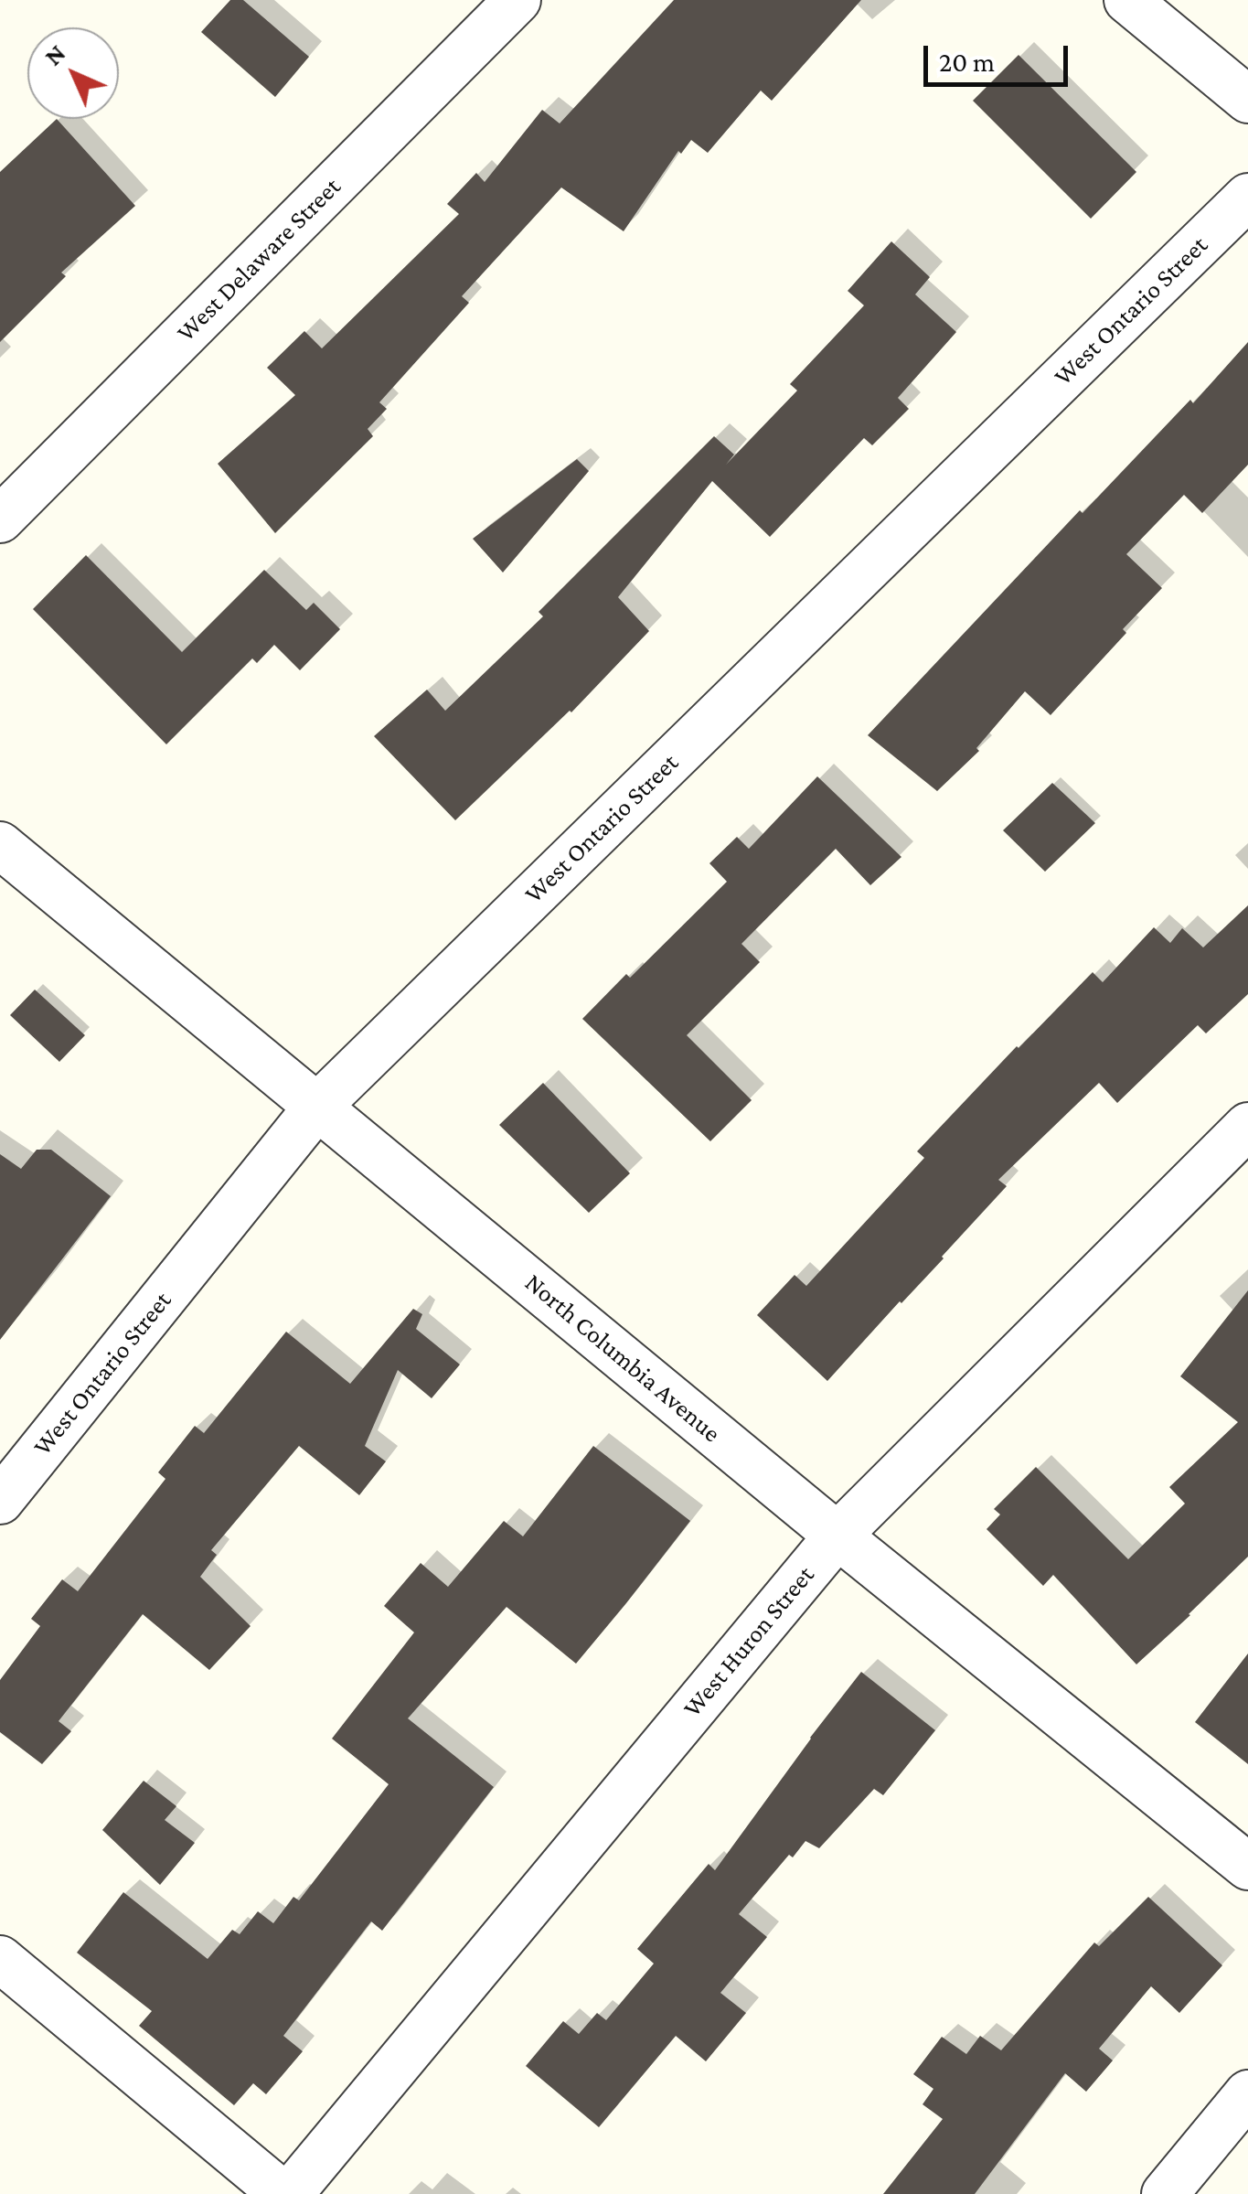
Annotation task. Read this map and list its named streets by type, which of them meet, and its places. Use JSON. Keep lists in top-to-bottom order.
{
  "streets": {
    "street": [
      "West Delaware Street",
      "West Ontario Street",
      "North Columbia Avenue",
      "West Huron Street"
    ]
  },
  "crossings": [
    ["West Ontario Street", "North Columbia Avenue"],
    ["North Columbia Avenue", "West Huron Street"]
  ],
  "scale_bar": "20 m",
  "north": "top left"
}
